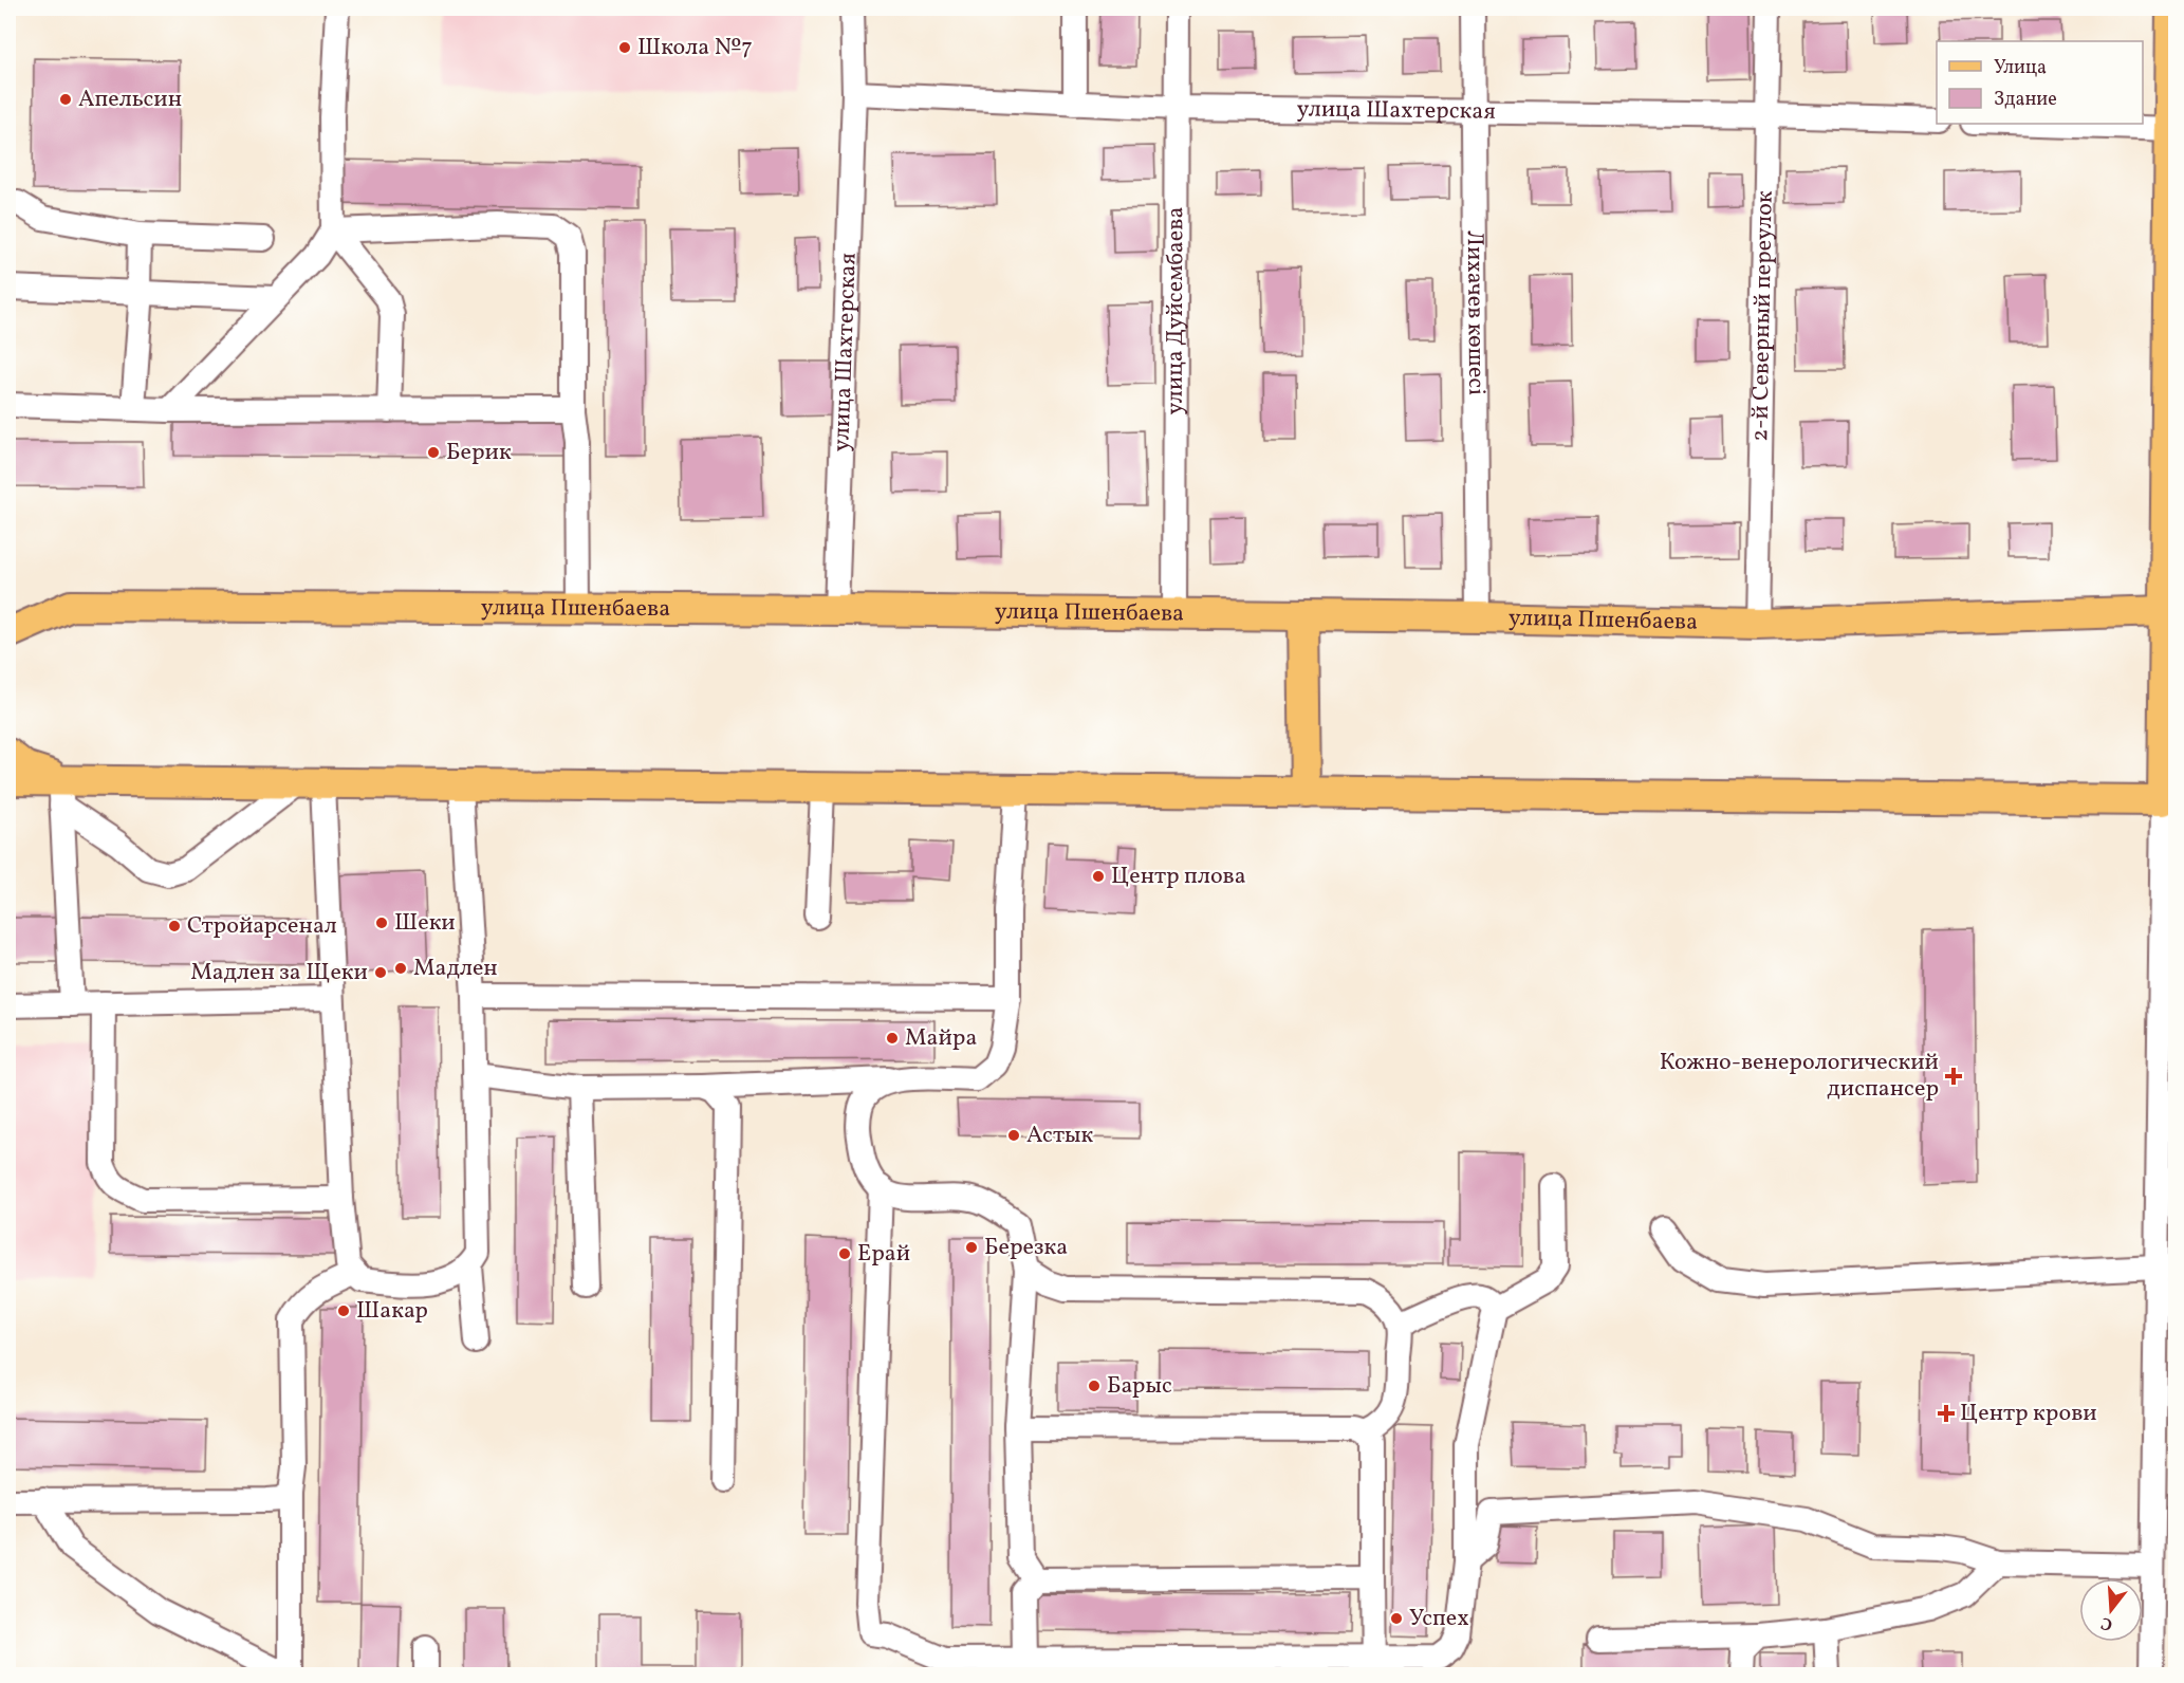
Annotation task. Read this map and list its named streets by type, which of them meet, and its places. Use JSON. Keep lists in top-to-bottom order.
{
  "streets": {
    "main road": ["улица Пшенбаева"],
    "street": [
      "улица Шахтерская",
      "улица Дуйсембаева",
      "Лихачев көшесі",
      "2-й Северный переулок"
    ]
  },
  "crossings": [
    ["улица Шахтерская", "улица Дуйсембаева"],
    ["улица Шахтерская", "Лихачев көшесі"],
    ["улица Шахтерская", "2-й Северный переулок"],
    ["улица Шахтерская", "улица Пшенбаева"],
    ["улица Дуйсембаева", "улица Пшенбаева"],
    ["Лихачев көшесі", "улица Пшенбаева"],
    ["2-й Северный переулок", "улица Пшенбаева"]
  ],
  "places": {
    "other": [
      "Школа №7",
      "Апельсин",
      "Берик",
      "Центр плова",
      "Шеки",
      "Стройарсенал",
      "Мадлен",
      "Мадлен за Щеки",
      "Майра",
      "Астык",
      "Березка",
      "Ерай",
      "Шакар",
      "Барыс",
      "Успех"
    ],
    "health": ["Кожно-венерологический диспансер", "Центр крови"]
  },
  "legend": ["Улица", "Здание"],
  "north": "bottom"
}
